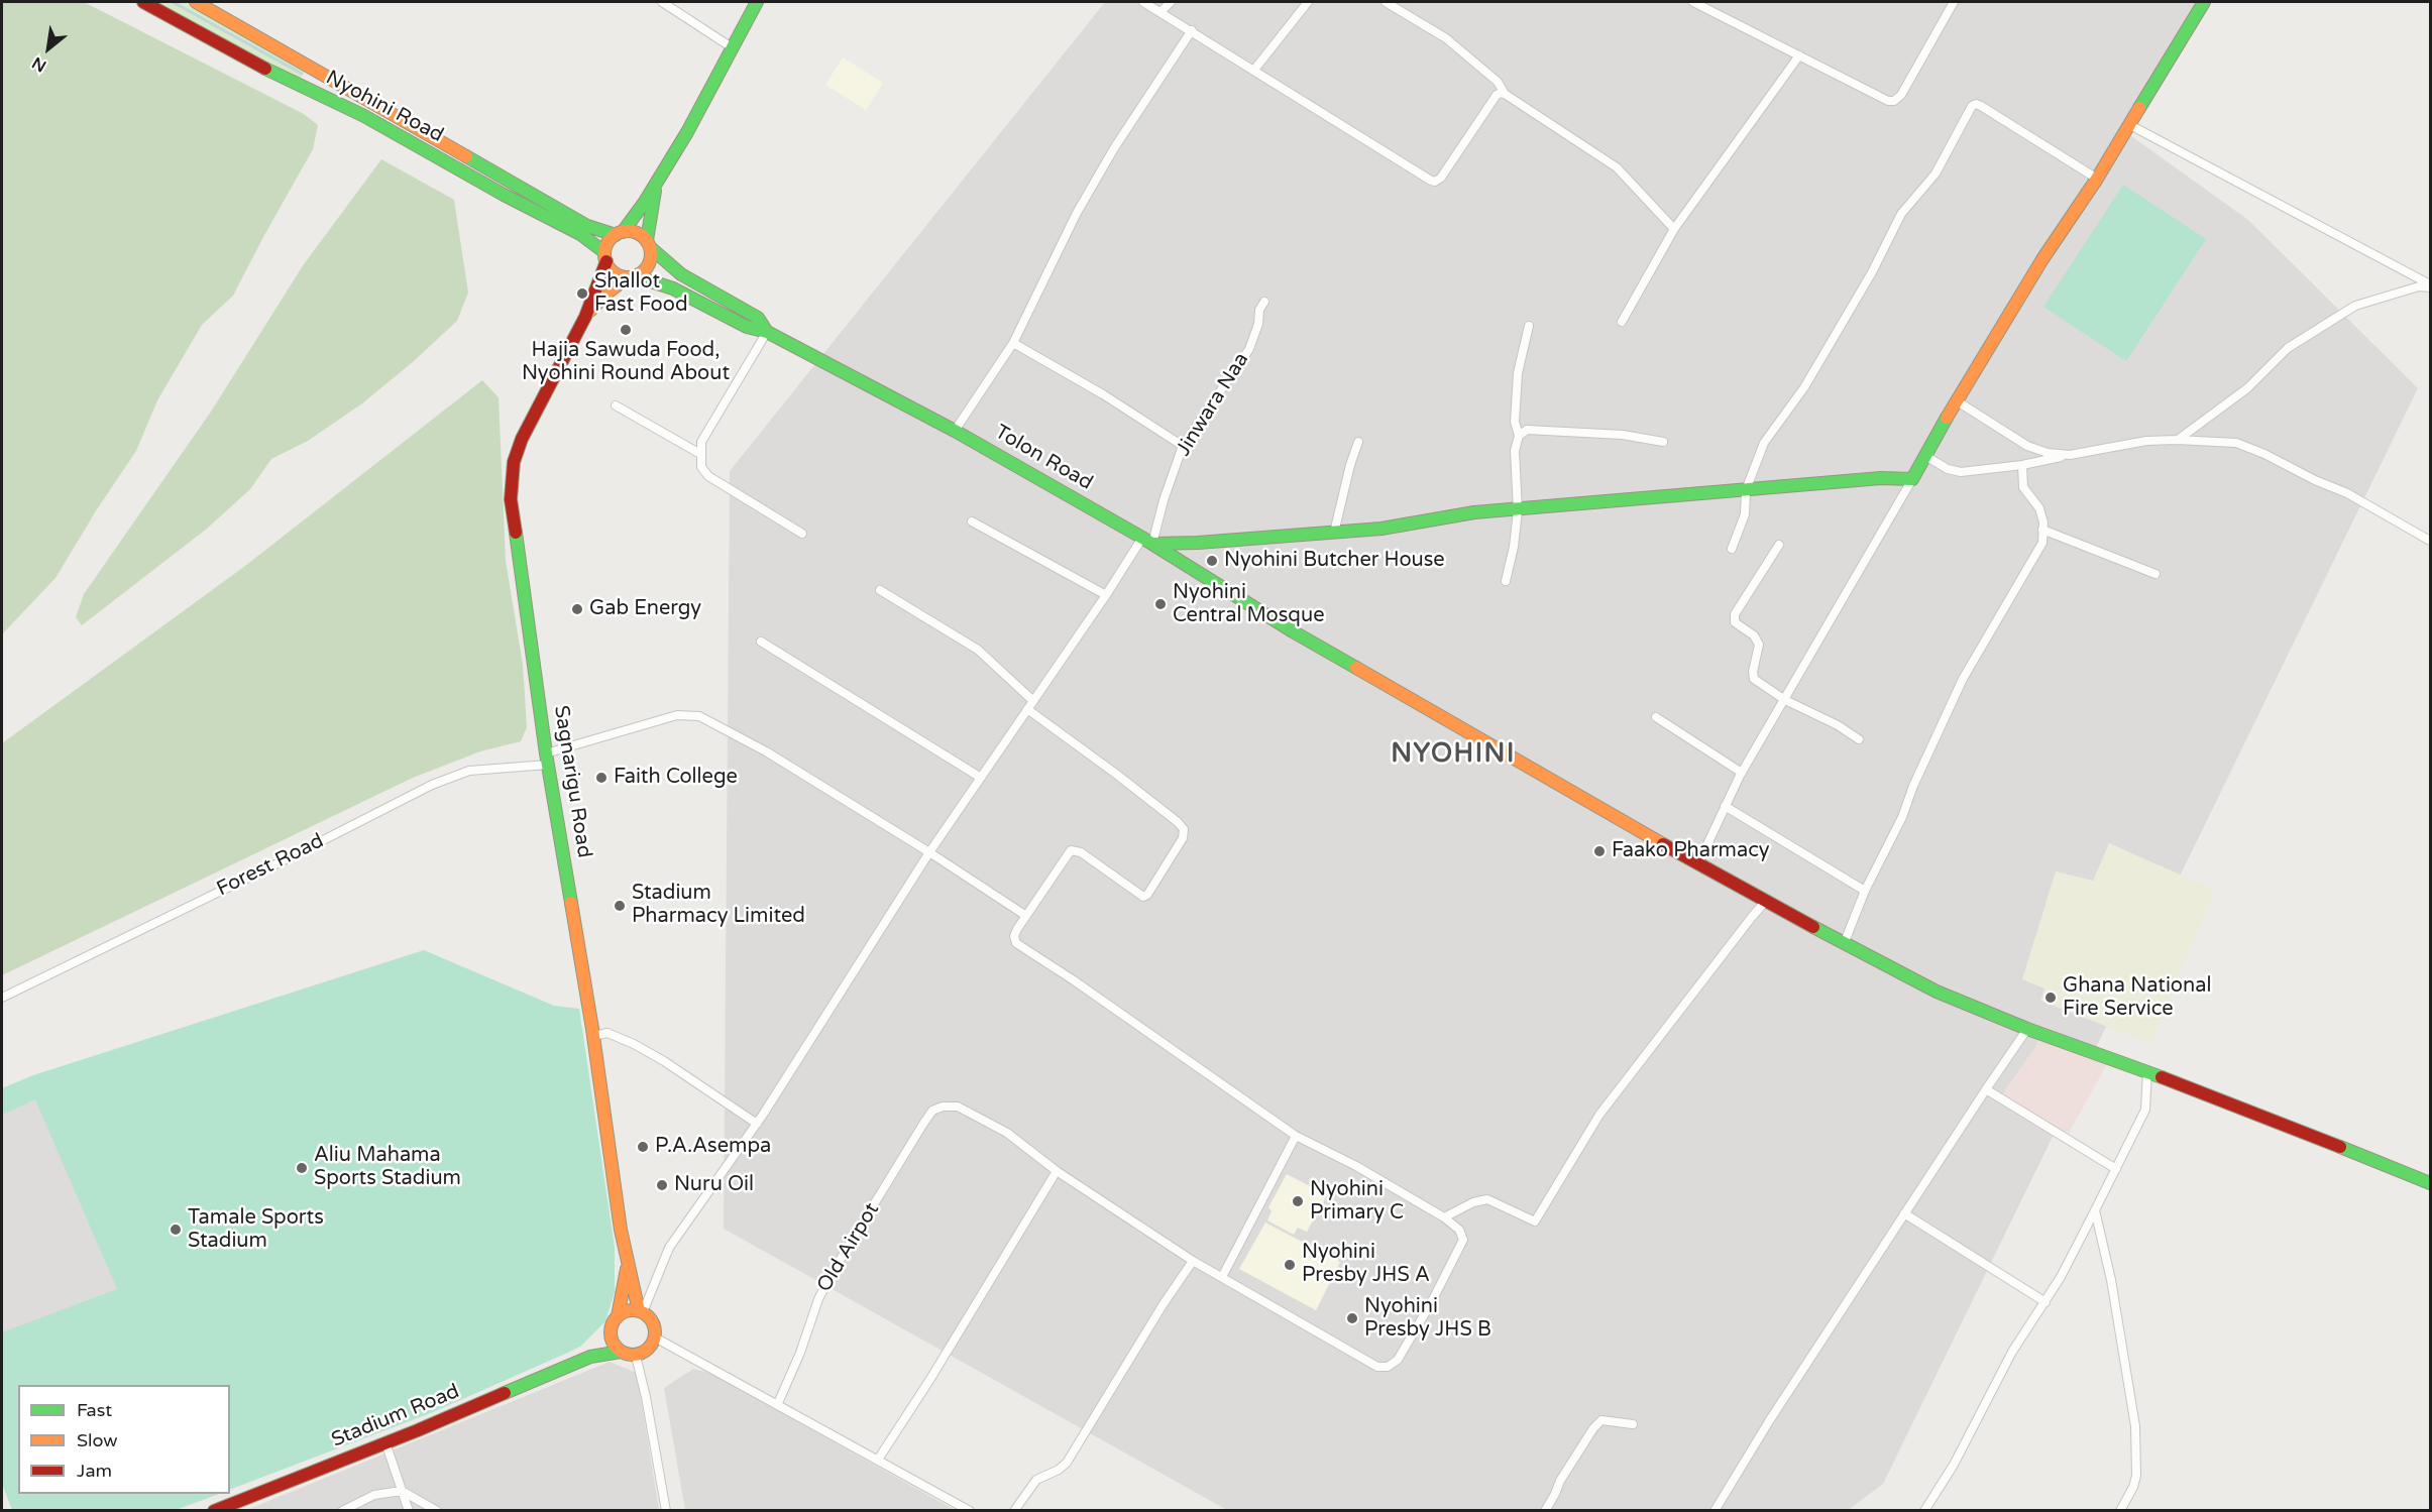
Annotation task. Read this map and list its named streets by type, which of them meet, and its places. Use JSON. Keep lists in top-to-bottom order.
{
  "streets": {
    "main road": [
      "Nyohini Road",
      "Tolon Road",
      "Sagnarigu Road",
      "Stadium Road"
    ],
    "street": ["Jinwara Naa", "Forest Road", "Old Airpot"]
  },
  "crossings": [
    ["Nyohini Road", "Sagnarigu Road"],
    ["Jinwara Naa", "Tolon Road"],
    ["Jinwara Naa", "Sagnarigu Road"],
    ["Jinwara Naa", "Forest Road"],
    ["Jinwara Naa", "Stadium Road"],
    ["Sagnarigu Road", "Forest Road"],
    ["Sagnarigu Road", "Stadium Road"]
  ],
  "districts": ["NYOHINI"],
  "places": [
    "Shallot Fast Food",
    "Hajia Sawuda Food, Nyohini Round About",
    "Nyohini Butcher House",
    "Nyohini Central Mosque",
    "Gab Energy",
    "Faith College",
    "Faako Pharmacy",
    "Stadium Pharmacy Limited",
    "Ghana National Fire Service",
    "P.A.Asempa",
    "Aliu Mahama Sports Stadium",
    "Nuru Oil",
    "Nyohini Primary C",
    "Tamale Sports Stadium",
    "Nyohini Presby JHS A",
    "Nyohini Presby JHS B"
  ],
  "legend": ["Fast", "Slow", "Jam"],
  "north": "bottom left"
}
